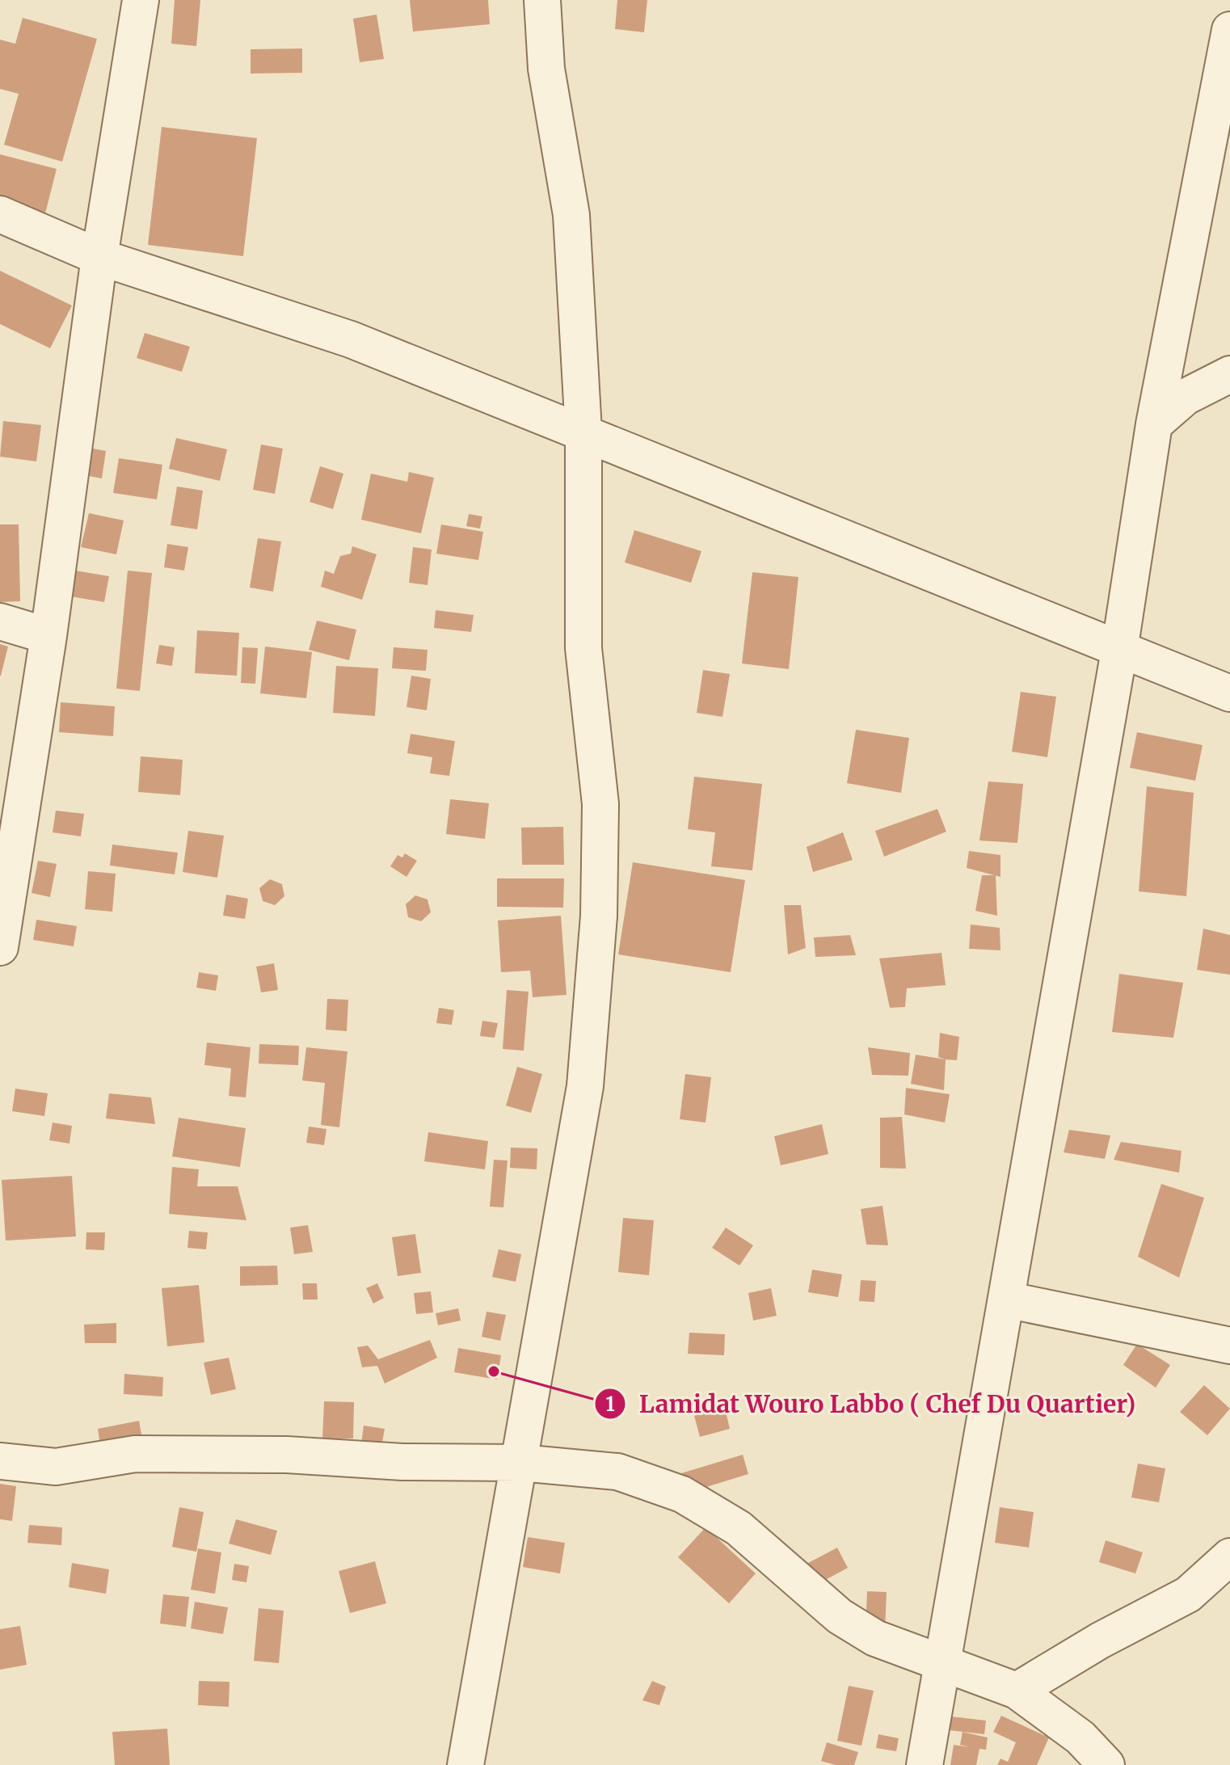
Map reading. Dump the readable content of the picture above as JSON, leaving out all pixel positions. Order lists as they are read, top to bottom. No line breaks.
{"places":["Lamidat Wouro Labbo ( Chef Du Quartier)"]}
